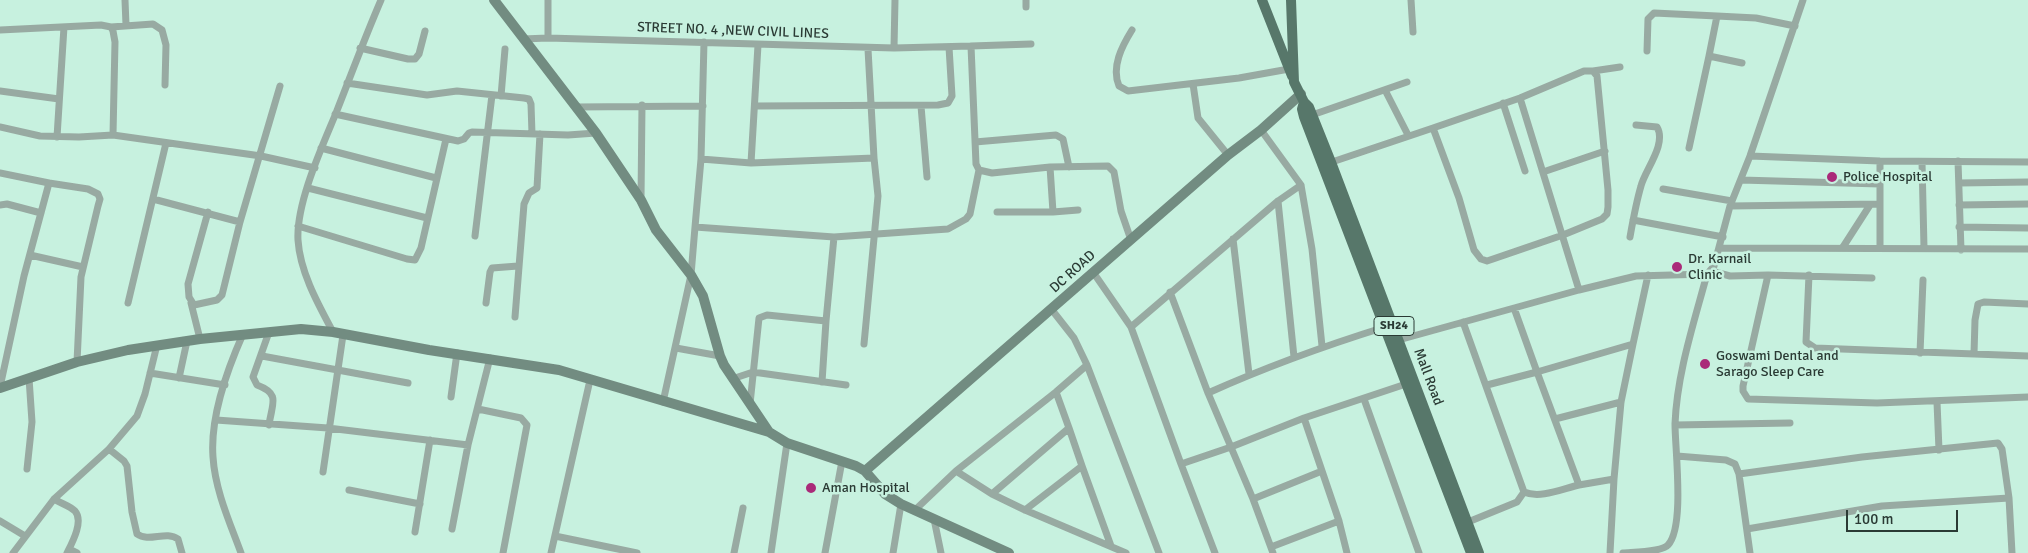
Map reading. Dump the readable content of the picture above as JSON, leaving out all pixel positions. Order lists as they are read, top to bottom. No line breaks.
{"streets":{"main road":["SH24","Mall Road"],"street":["STREET NO. 4 ,NEW CIVIL LINES","DC ROAD"]},"crossings":[["DC ROAD","Mall Road"]],"places":["Police Hospital","Dr. Karnail Clinic","Goswami Dental and Sarago Sleep Care","Aman Hospital"],"scale_bar":"100 m"}
